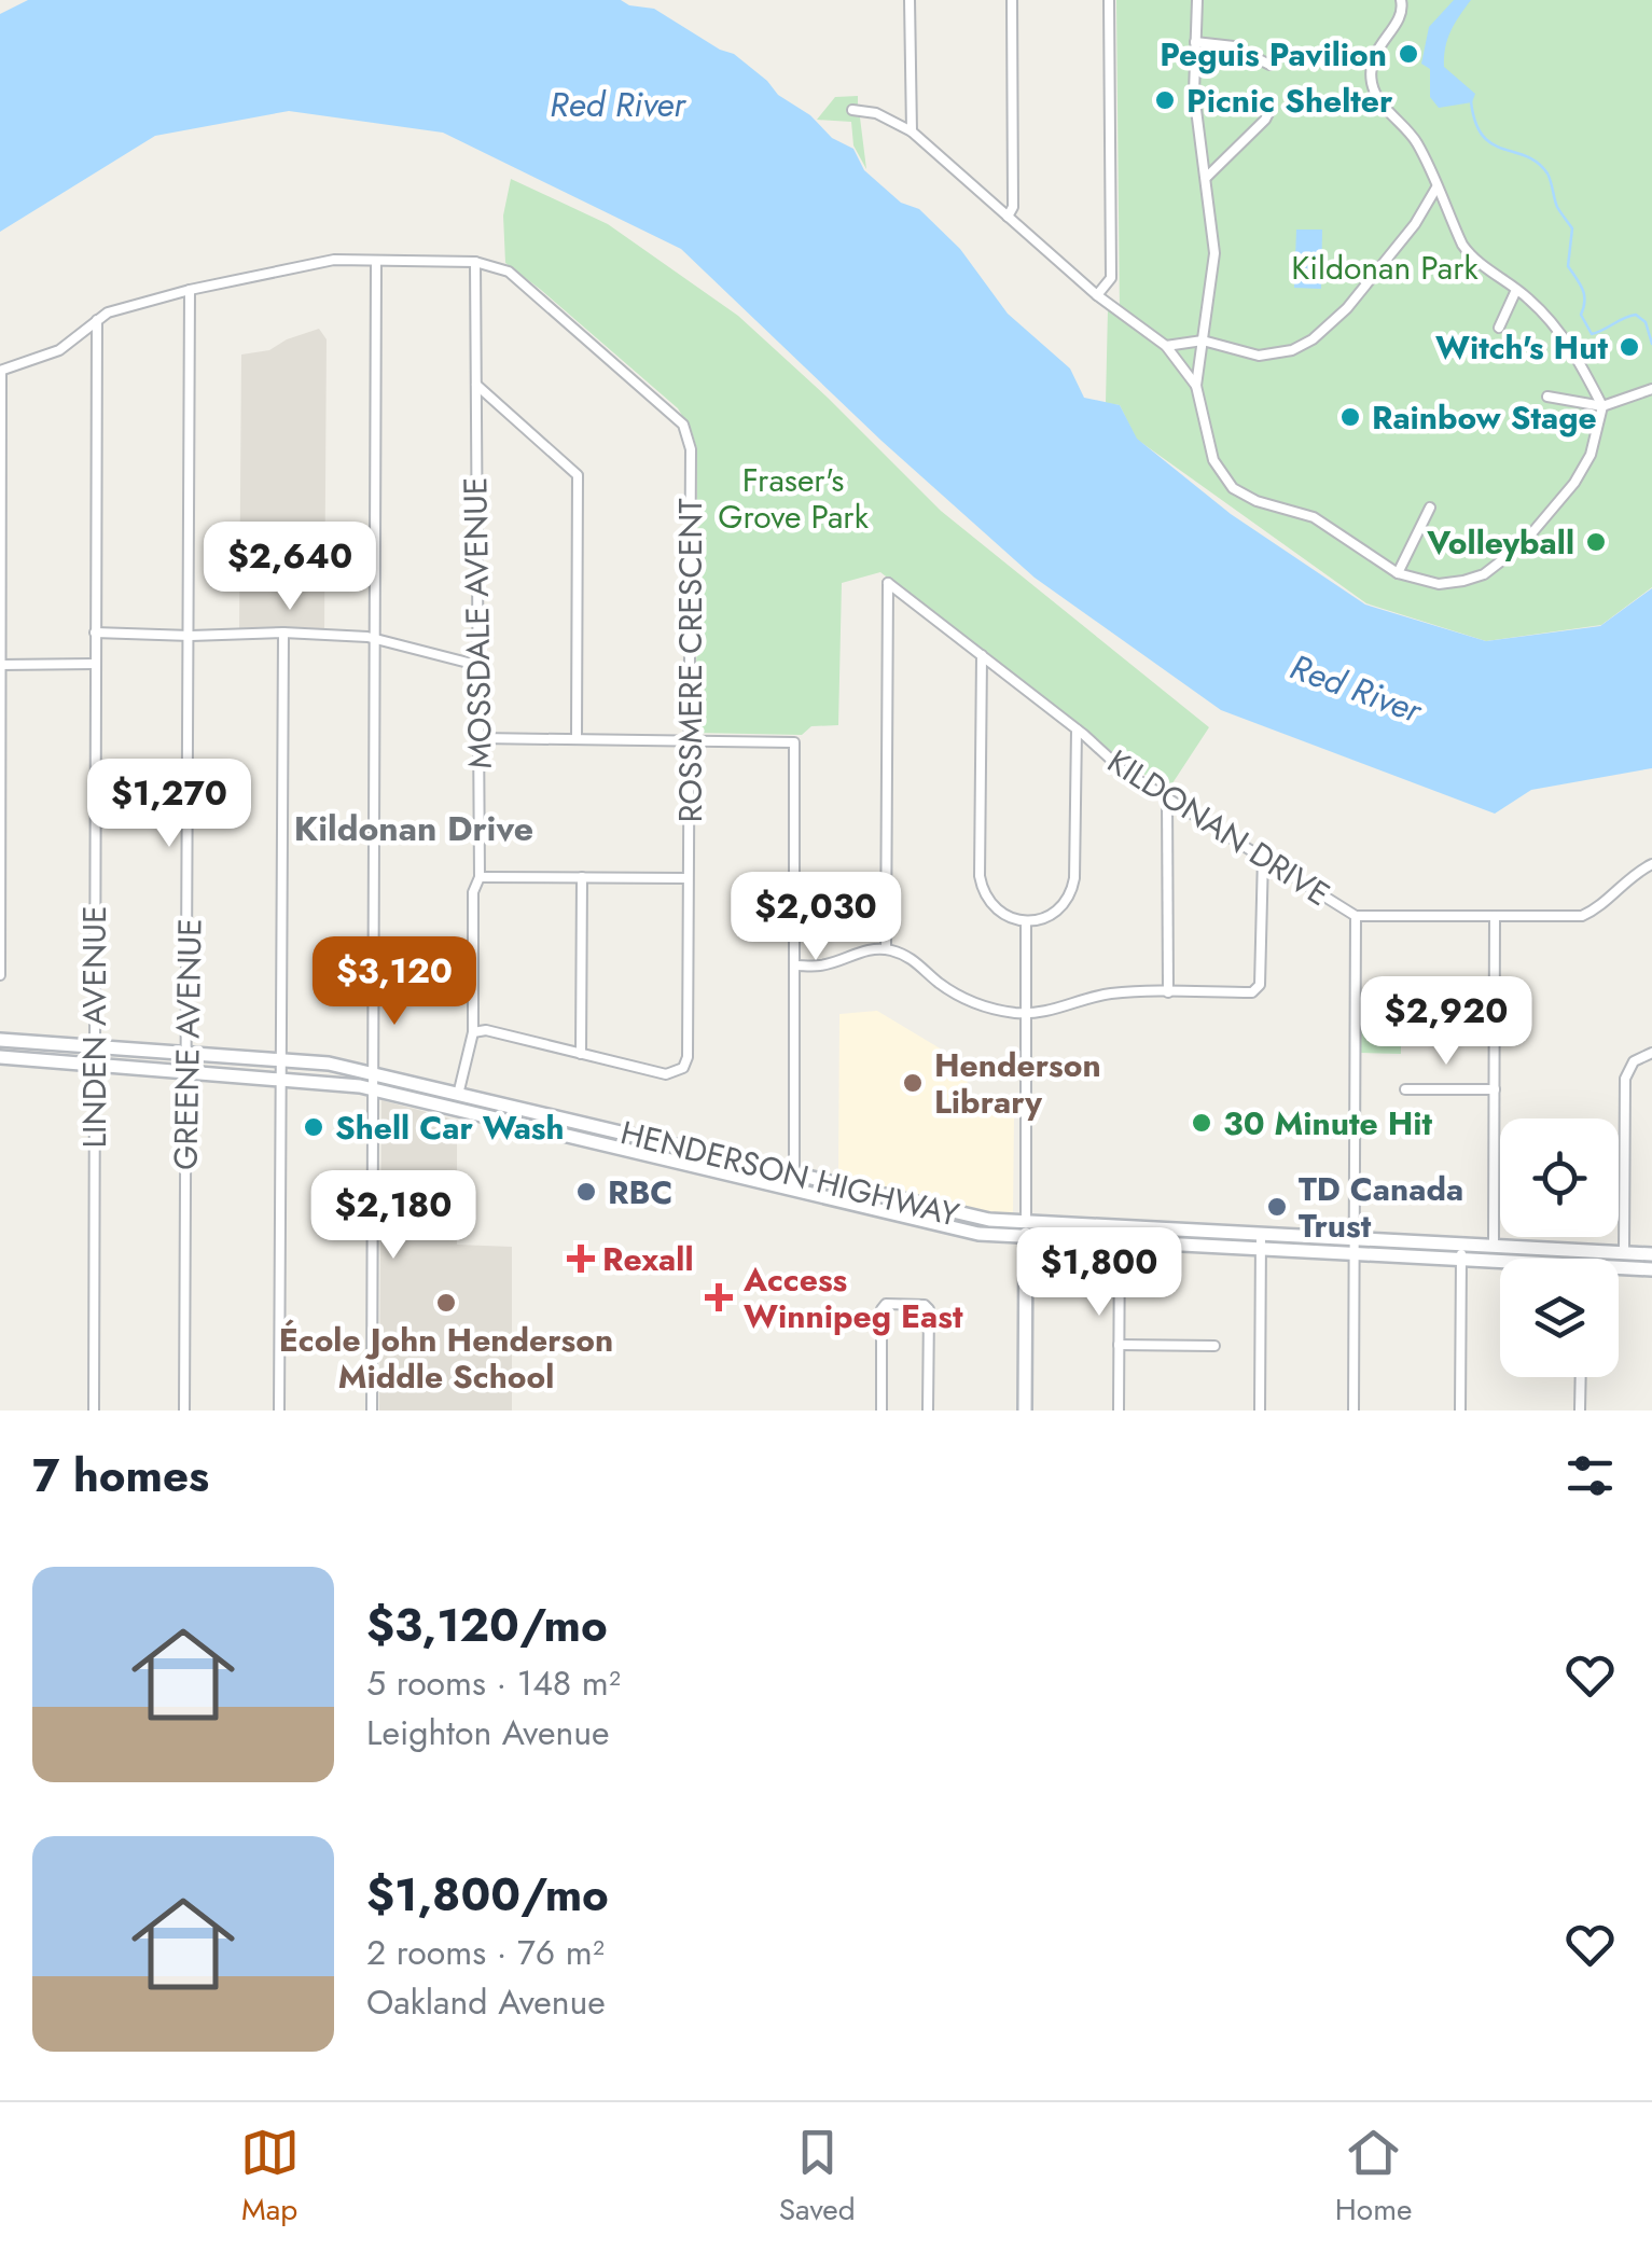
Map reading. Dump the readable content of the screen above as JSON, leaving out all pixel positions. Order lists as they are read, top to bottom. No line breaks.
{"streets":{"main road":["HENDERSON HIGHWAY"],"street":["MOSSDALE AVENUE","ROSSMERE CRESCENT","KILDONAN DRIVE","LINDEN AVENUE","GREENE AVENUE"]},"crossings":[["MOSSDALE AVENUE","ROSSMERE CRESCENT"],["MOSSDALE AVENUE","HENDERSON HIGHWAY"],["LINDEN AVENUE","HENDERSON HIGHWAY"],["GREENE AVENUE","HENDERSON HIGHWAY"]],"districts":["Kildonan Drive"],"water":["Red River"],"parks":["Kildonan Park","Fraser's Grove Park"],"places":{"other":["Peguis Pavilion","Picnic Shelter","Witch's Hut","Rainbow Stage","Volleyball","Henderson Library","30 Minute Hit","Shell Car Wash","RBC","TD Canada Trust","École John Henderson Middle School"],"health":["Rexall","Access Winnipeg East"]},"page":{"price":["$2,640","$1,270","$2,030","$3,120","$2,920","$2,180","$1,800"],"heading":"7 homes","list":[{"name":"$3,120/mo","note":"5 rooms · 148 m² · Leighton Avenue"},{"name":"$1,800/mo","note":"2 rooms · 76 m² · Oakland Avenue"}],"tabs":["Map","Saved","Home"]}}
